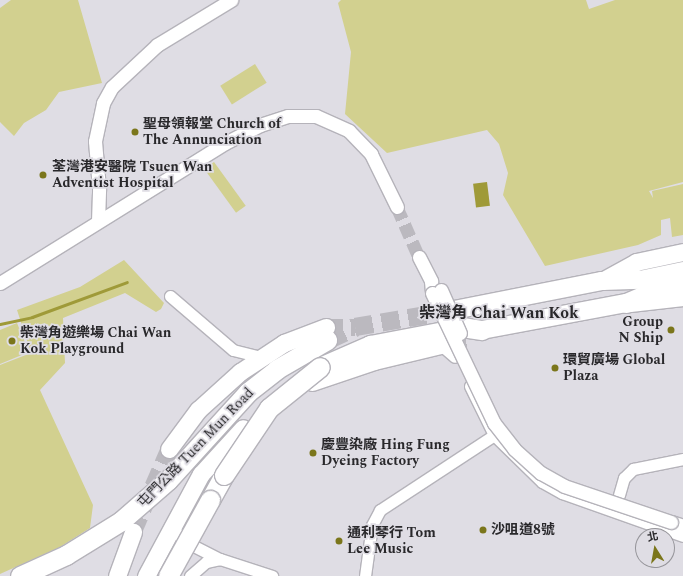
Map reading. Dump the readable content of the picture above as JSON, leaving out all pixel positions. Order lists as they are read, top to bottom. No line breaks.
{"streets":{"highway":["屯門公路 Tuen Mun Road"]},"districts":["柴灣角 Chai Wan Kok"],"places":["聖母領報堂 Church of The Annunciation","荃灣港安醫院 Tsuen Wan Adventist Hospital","Group N Ship","柴灣角遊樂場 Chai Wan Kok Playground","環貿廣場 Global Plaza","慶豐染廠 Hing Fung Dyeing Factory","沙咀道8號","通利琴行 Tom Lee Music"],"north":"top"}
